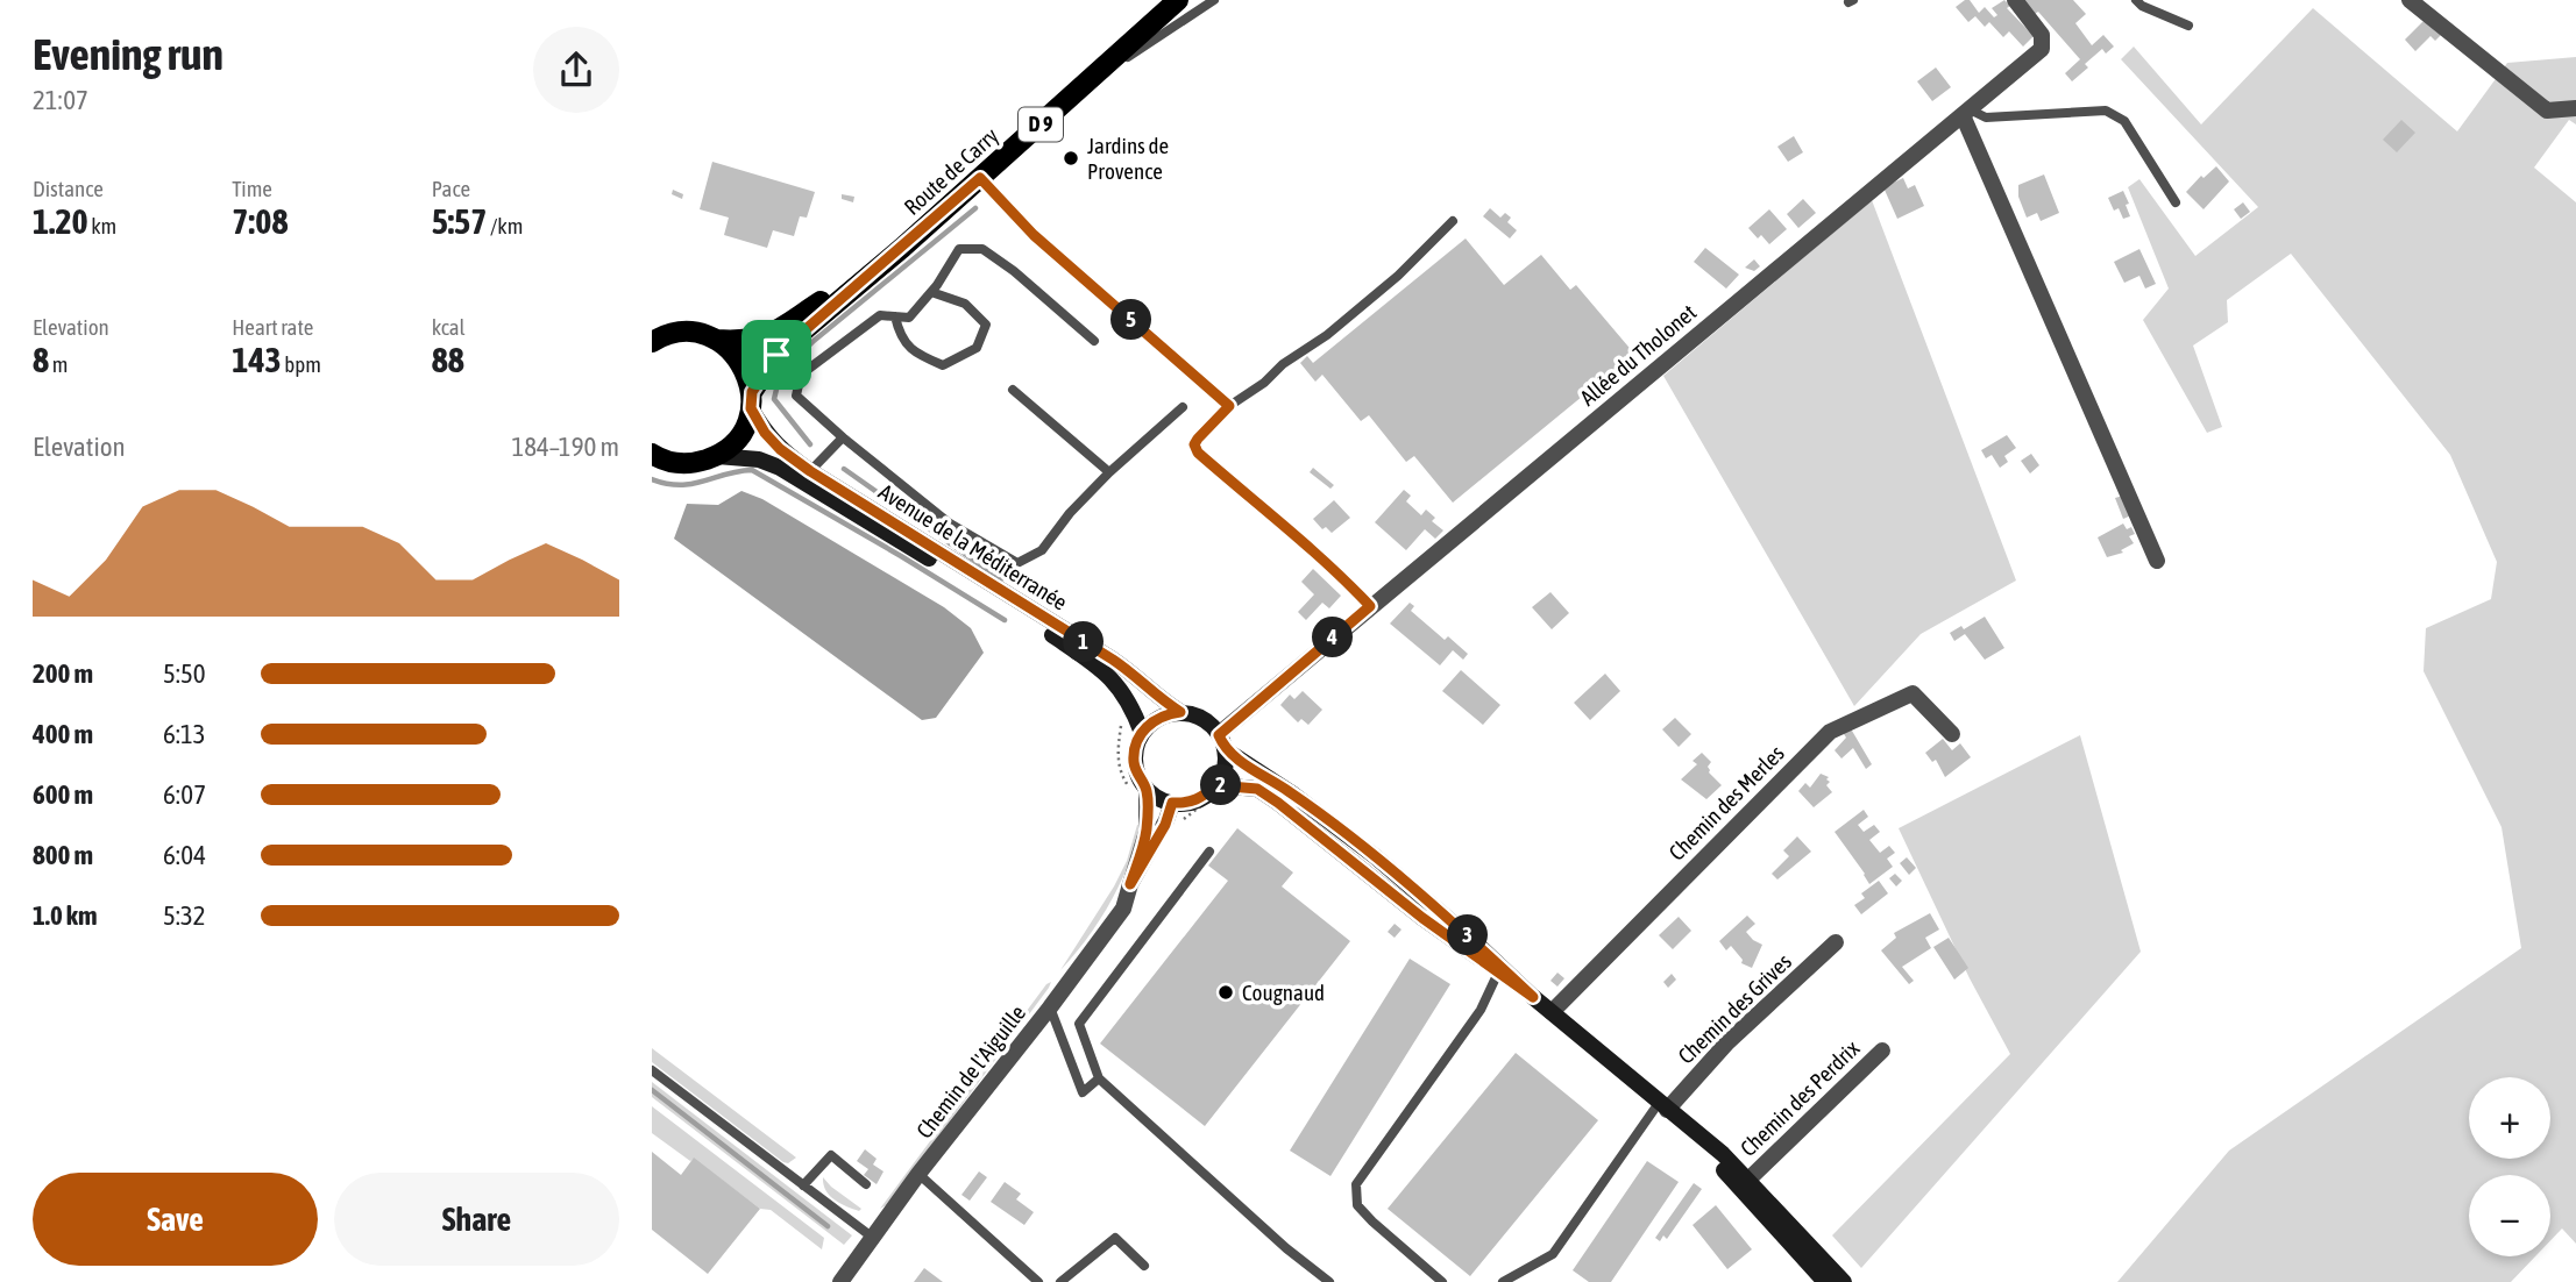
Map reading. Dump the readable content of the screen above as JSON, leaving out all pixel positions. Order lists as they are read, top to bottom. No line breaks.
{"streets":{"main road":["D 9","Route de Carry","Avenue de la Méditerranée"],"street":["Allée du Tholonet","Chemin des Merles","Chemin des Grives","Chemin de l'Aiguille","Chemin des Perdrix"]},"crossings":[["Route de Carry","Avenue de la Méditerranée"],["Allée du Tholonet","Avenue de la Méditerranée"],["Allée du Tholonet","Chemin de l'Aiguille"],["Avenue de la Méditerranée","Chemin de l'Aiguille"]],"places":["Jardins de Provence","Cougnaud"],"page":{"heading":["Evening run","21:07"],"stats":[["Distance","1.20 km"],["Time","7:08"],["Pace","5:57 /km"],["Elevation","8 m"],["Heart rate","143 bpm"],["kcal","88"]],"pins":["5","4","1","2","3"],"chart":["Elevation","184–190 m"],"list":[{"name":"200 m","note":"5:50"},{"name":"400 m","note":"6:13"},{"name":"600 m","note":"6:07"},{"name":"800 m","note":"6:04"},{"name":"1.0 km","note":"5:32"}],"map_buttons":["+","−"],"buttons":["Save","Share"]}}
